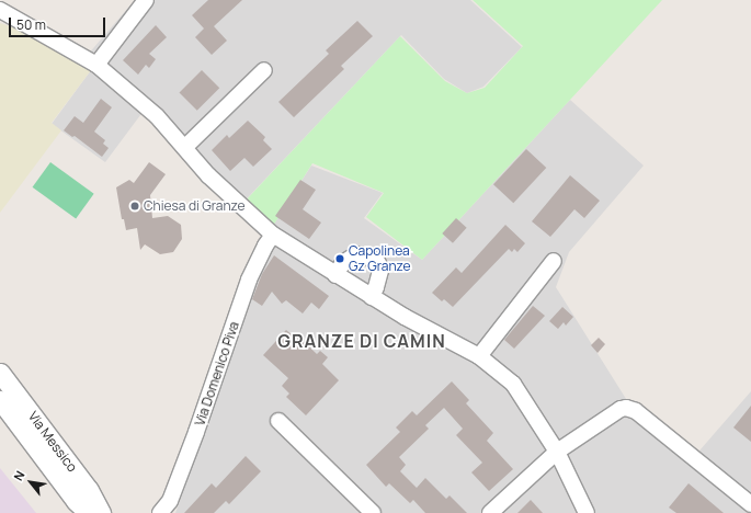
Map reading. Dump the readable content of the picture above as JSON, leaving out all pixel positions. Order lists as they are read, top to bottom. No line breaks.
{"streets":{"street":["Via Domenico Piva","Via Messico"]},"districts":["GRANZE DI CAMIN"],"places":["Chiesa di Granze","Capolinea Gz Granze"],"scale_bar":"50 m","north":"top left"}
